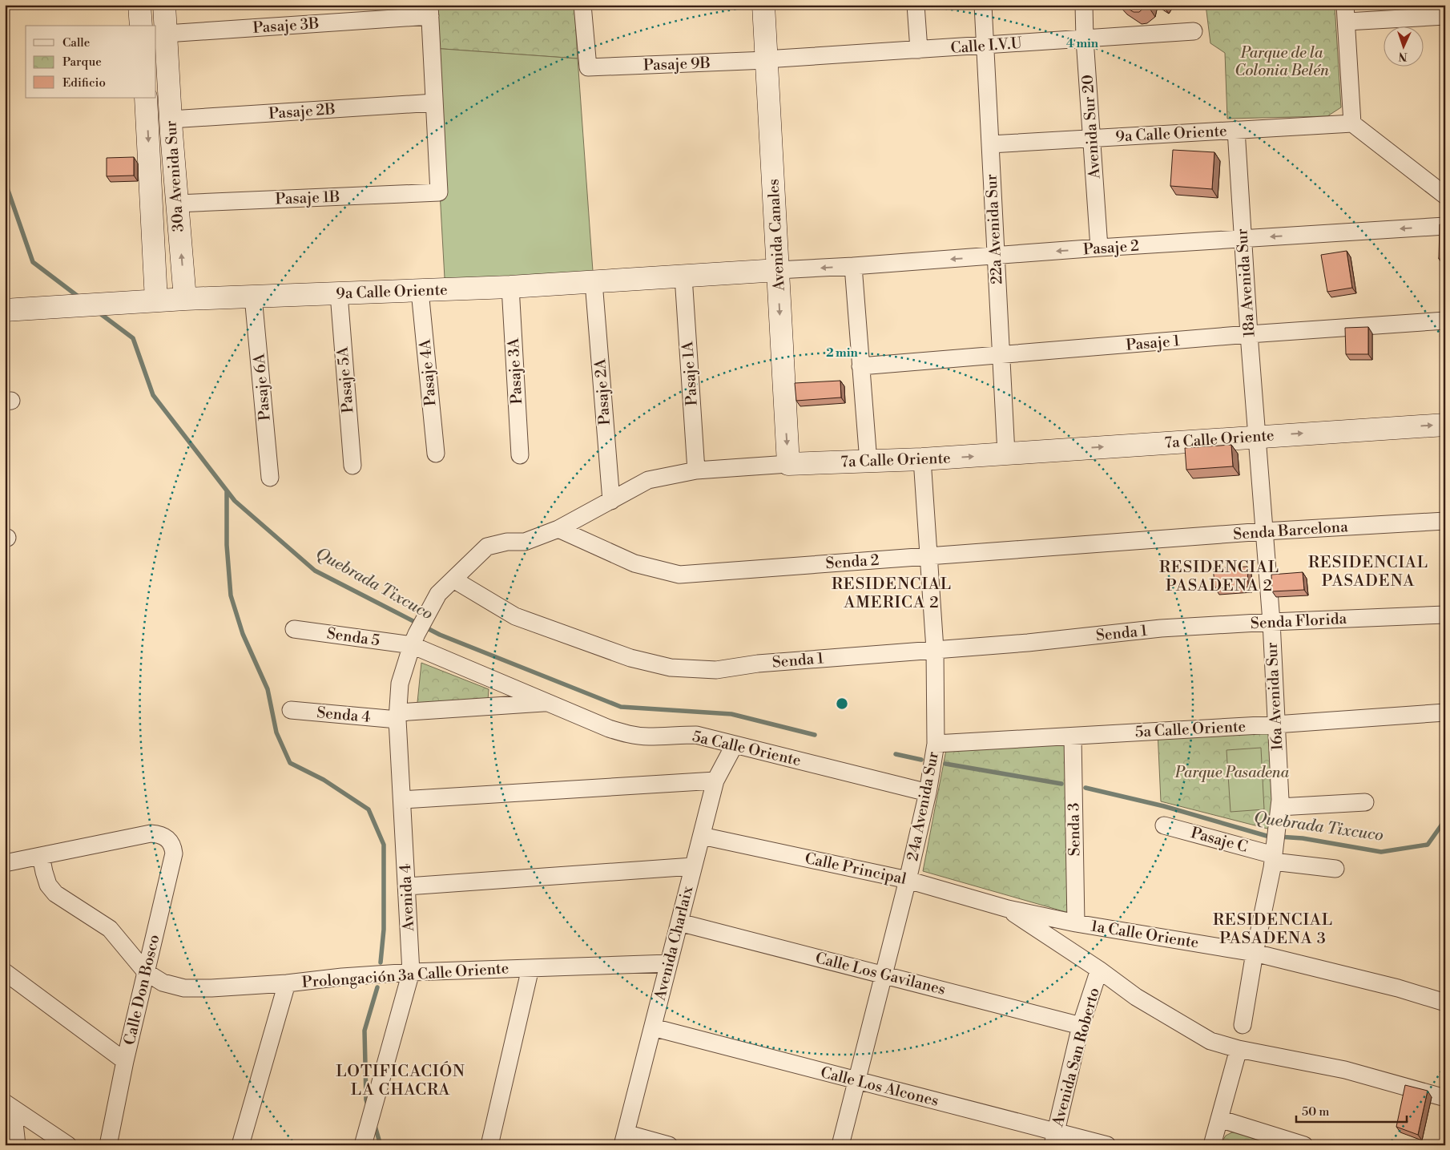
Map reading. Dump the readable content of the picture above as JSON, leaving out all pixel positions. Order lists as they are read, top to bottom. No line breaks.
{"streets":{"street":["Pasaje 3B","Calle I.V.U","Pasaje 9B","Pasaje 2B","Avenida Sur 20","9a Calle Oriente","30a Avenida Sur","Pasaje 1B","22a Avenida Sur","Avenida Canales","Pasaje 2","18a Avenida Sur","Pasaje 1","Pasaje 3A","Pasaje 4A","Pasaje 1A","Pasaje 5A","Pasaje 6A","Pasaje 2A","7a Calle Oriente","Senda Barcelona","Senda 2","Senda Florida","Senda 1","Senda 5","16a Avenida Sur","Senda 4","5a Calle Oriente","24a Avenida Sur","Senda 3","Pasaje C","Calle Principal","Avenida 4","1a Calle Oriente","Avenida Charlaix","Calle Los Gavilanes","Prolongación 3a Calle Oriente","Calle Don Bosco","Avenida San Roberto","Calle Los Alcones"]},"crossings":[["Pasaje 3B","30a Avenida Sur"],["Calle I.V.U","Pasaje 9B"],["Calle I.V.U","Avenida Sur 20"],["Calle I.V.U","22a Avenida Sur"],["Calle I.V.U","Avenida Canales"],["Pasaje 9B","Avenida Canales"],["Pasaje 2B","30a Avenida Sur"],["Pasaje 2B","Pasaje 1B"],["Avenida Sur 20","9a Calle Oriente"],["Avenida Sur 20","Pasaje 2"],["9a Calle Oriente","30a Avenida Sur"],["9a Calle Oriente","22a Avenida Sur"],["9a Calle Oriente","Avenida Canales"],["9a Calle Oriente","Pasaje 2"],["9a Calle Oriente","18a Avenida Sur"],["9a Calle Oriente","Pasaje 3A"],["9a Calle Oriente","Pasaje 4A"],["9a Calle Oriente","Pasaje 1A"],["9a Calle Oriente","Pasaje 5A"],["9a Calle Oriente","Pasaje 6A"],["9a Calle Oriente","Pasaje 2A"],["30a Avenida Sur","Pasaje 1B"],["22a Avenida Sur","Pasaje 2"],["22a Avenida Sur","Pasaje 1"],["22a Avenida Sur","7a Calle Oriente"],["Avenida Canales","Pasaje 2"],["Avenida Canales","7a Calle Oriente"],["Pasaje 2","18a Avenida Sur"],["18a Avenida Sur","Pasaje 1"],["18a Avenida Sur","7a Calle Oriente"],["18a Avenida Sur","16a Avenida Sur"],["Pasaje 1A","7a Calle Oriente"],["Pasaje 2A","7a Calle Oriente"],["7a Calle Oriente","Senda 2"],["7a Calle Oriente","Senda 1"],["7a Calle Oriente","Senda 5"],["7a Calle Oriente","16a Avenida Sur"],["7a Calle Oriente","5a Calle Oriente"],["7a Calle Oriente","24a Avenida Sur"],["7a Calle Oriente","Avenida 4"],["Senda Barcelona","Senda 2"],["Senda Barcelona","16a Avenida Sur"],["Senda 2","24a Avenida Sur"],["Senda Florida","Senda 1"],["Senda Florida","16a Avenida Sur"],["Senda 1","24a Avenida Sur"],["Senda 5","5a Calle Oriente"],["Senda 5","Avenida 4"],["16a Avenida Sur","5a Calle Oriente"],["16a Avenida Sur","Pasaje C"],["16a Avenida Sur","1a Calle Oriente"],["Senda 4","5a Calle Oriente"],["Senda 4","Avenida 4"],["5a Calle Oriente","24a Avenida Sur"],["5a Calle Oriente","Senda 3"],["5a Calle Oriente","Avenida 4"],["5a Calle Oriente","Avenida Charlaix"],["24a Avenida Sur","Calle Principal"],["24a Avenida Sur","Calle Los Gavilanes"],["24a Avenida Sur","Calle Los Alcones"],["Senda 3","1a Calle Oriente"],["Calle Principal","1a Calle Oriente"],["Calle Principal","Avenida Charlaix"],["Avenida 4","Prolongación 3a Calle Oriente"],["Avenida Charlaix","Calle Los Gavilanes"],["Avenida Charlaix","Prolongación 3a Calle Oriente"],["Avenida Charlaix","Calle Los Alcones"],["Calle Los Gavilanes","Avenida San Roberto"],["Prolongación 3a Calle Oriente","Calle Don Bosco"],["Avenida San Roberto","Calle Los Alcones"]],"one_way":["Pasaje 2","7a Calle Oriente"],"districts":["RESIDENCIAL PASADENA","RESIDENCIAL PASADENA 2","RESIDENCIAL AMERICA 2","RESIDENCIAL PASADENA 3","LOTIFICACIÓN LA CHACRA"],"water":["Quebrada Tixcuco"],"parks":["Parque de la Colonia Belén","Parque Pasadena"],"legend":["Calle","Parque","Edificio"],"scale_bar":"50 m","north":"bottom","rings":["4 min","2 min"]}
